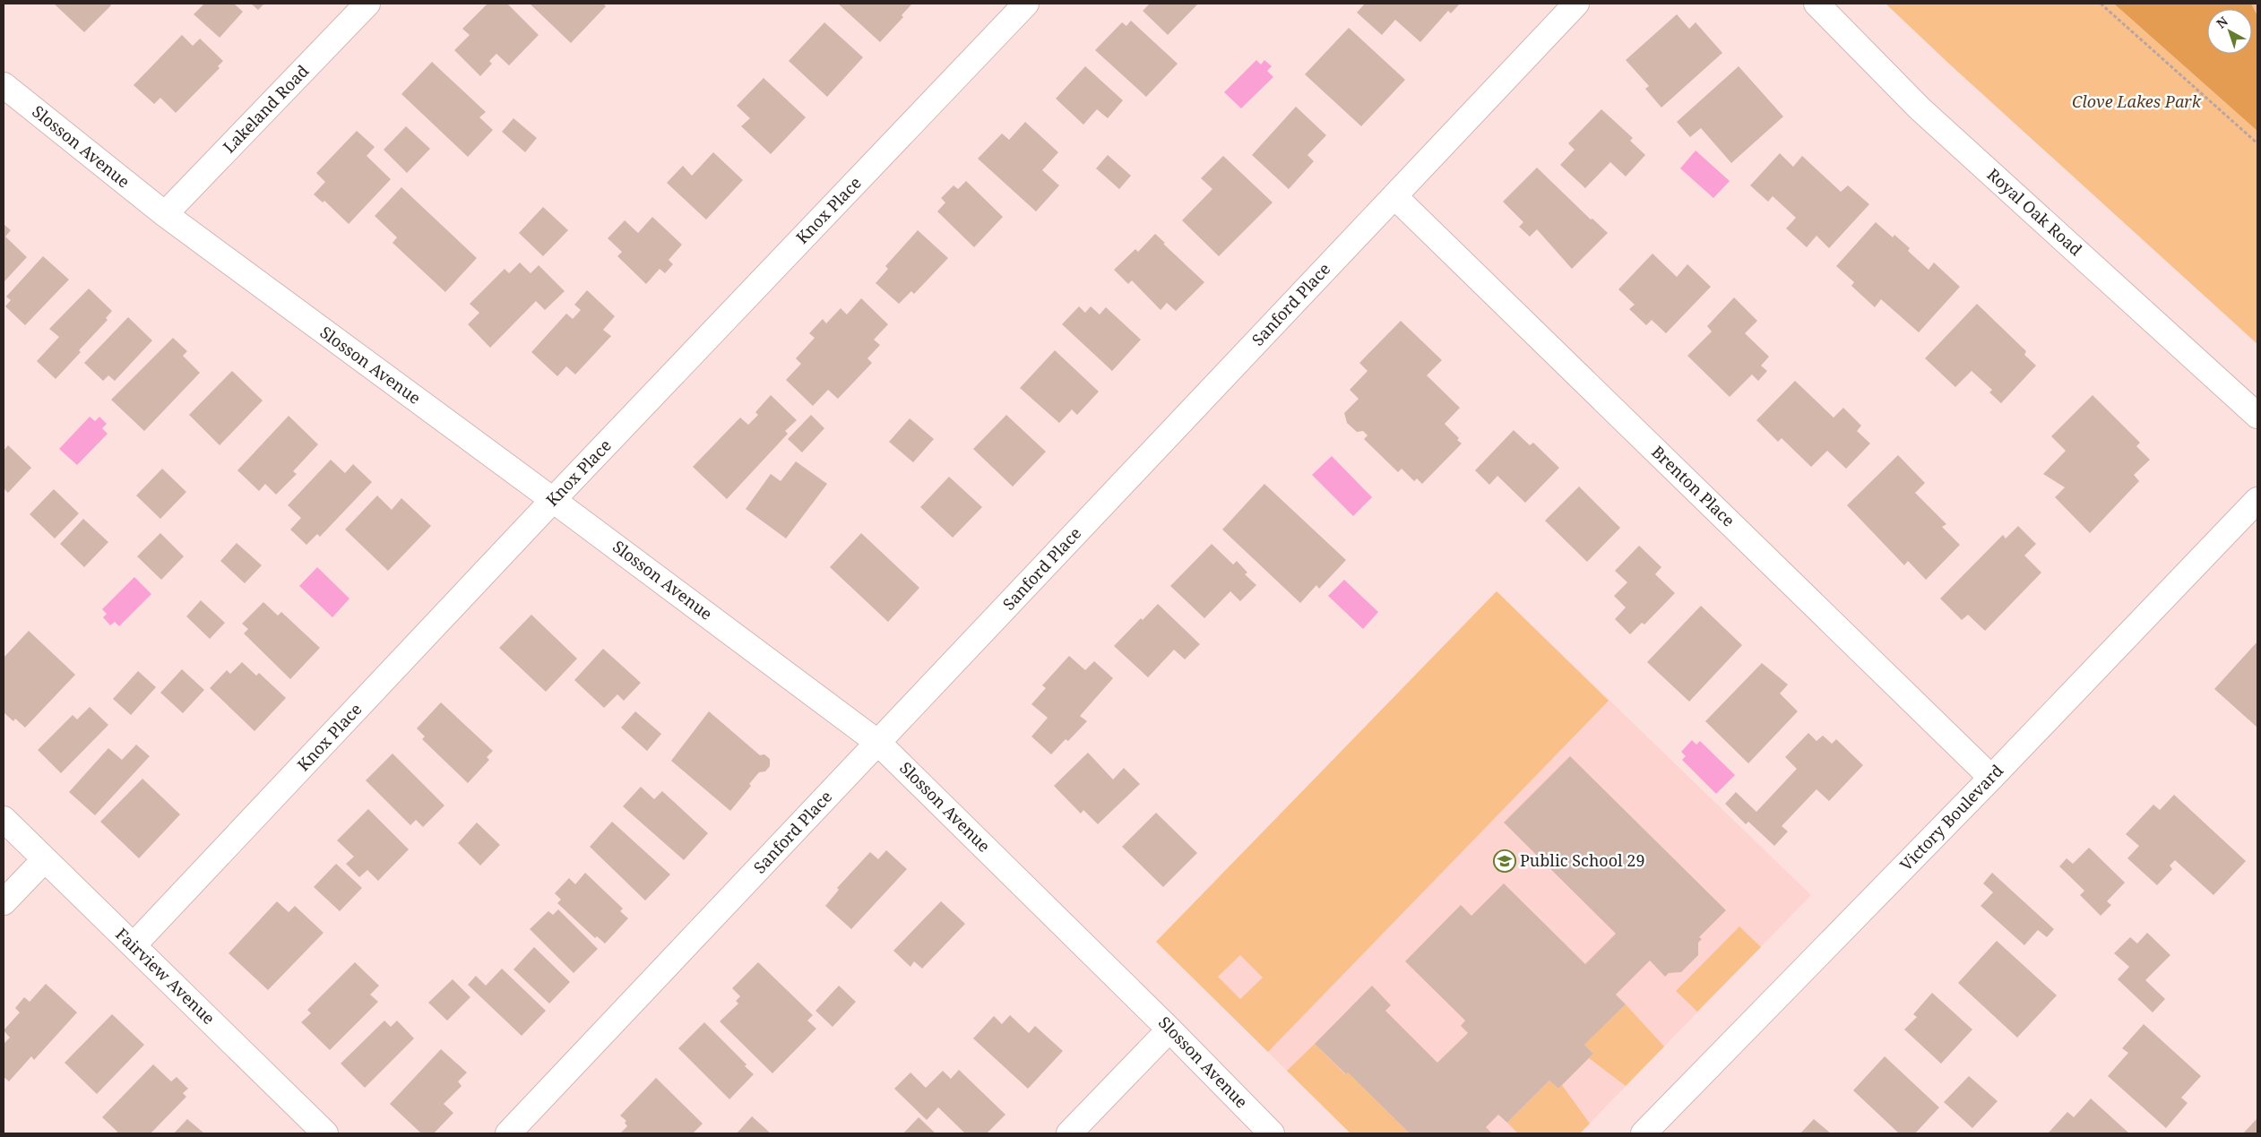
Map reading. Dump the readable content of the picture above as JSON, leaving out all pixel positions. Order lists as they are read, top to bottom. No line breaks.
{"streets":{"street":["Lakeland Road","Slosson Avenue","Knox Place","Royal Oak Road","Sanford Place","Brenton Place","Victory Boulevard","Fairview Avenue"]},"crossings":[["Lakeland Road","Slosson Avenue"],["Slosson Avenue","Knox Place"],["Slosson Avenue","Sanford Place"],["Knox Place","Fairview Avenue"],["Sanford Place","Brenton Place"],["Brenton Place","Victory Boulevard"]],"parks":["Clove Lakes Park"],"places":{"school or university":["Public School 29"]},"north":"top left"}
